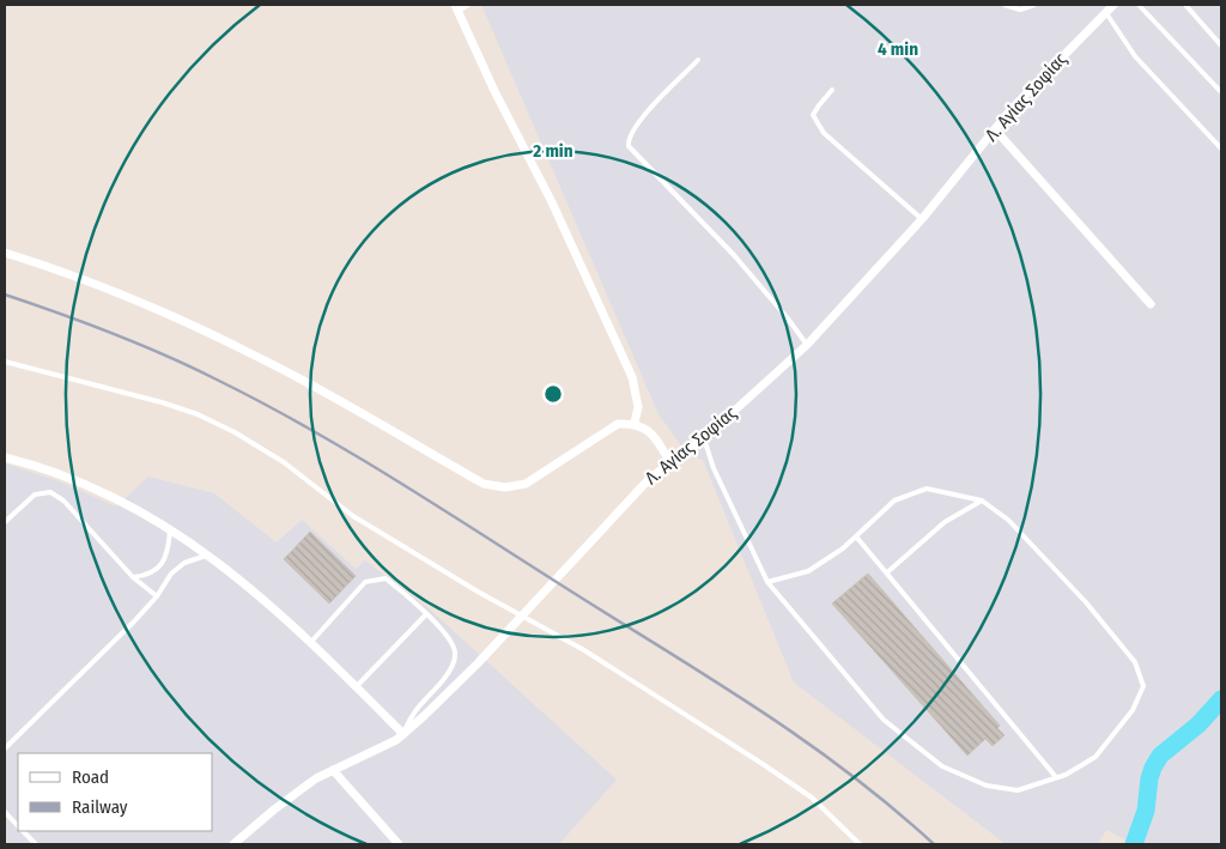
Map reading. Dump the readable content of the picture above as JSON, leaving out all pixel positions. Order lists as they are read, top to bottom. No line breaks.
{"streets":{"street":["Λ. Αγίας Σοφίας"]},"legend":["Road","Railway"],"rings":["4 min","2 min"]}
